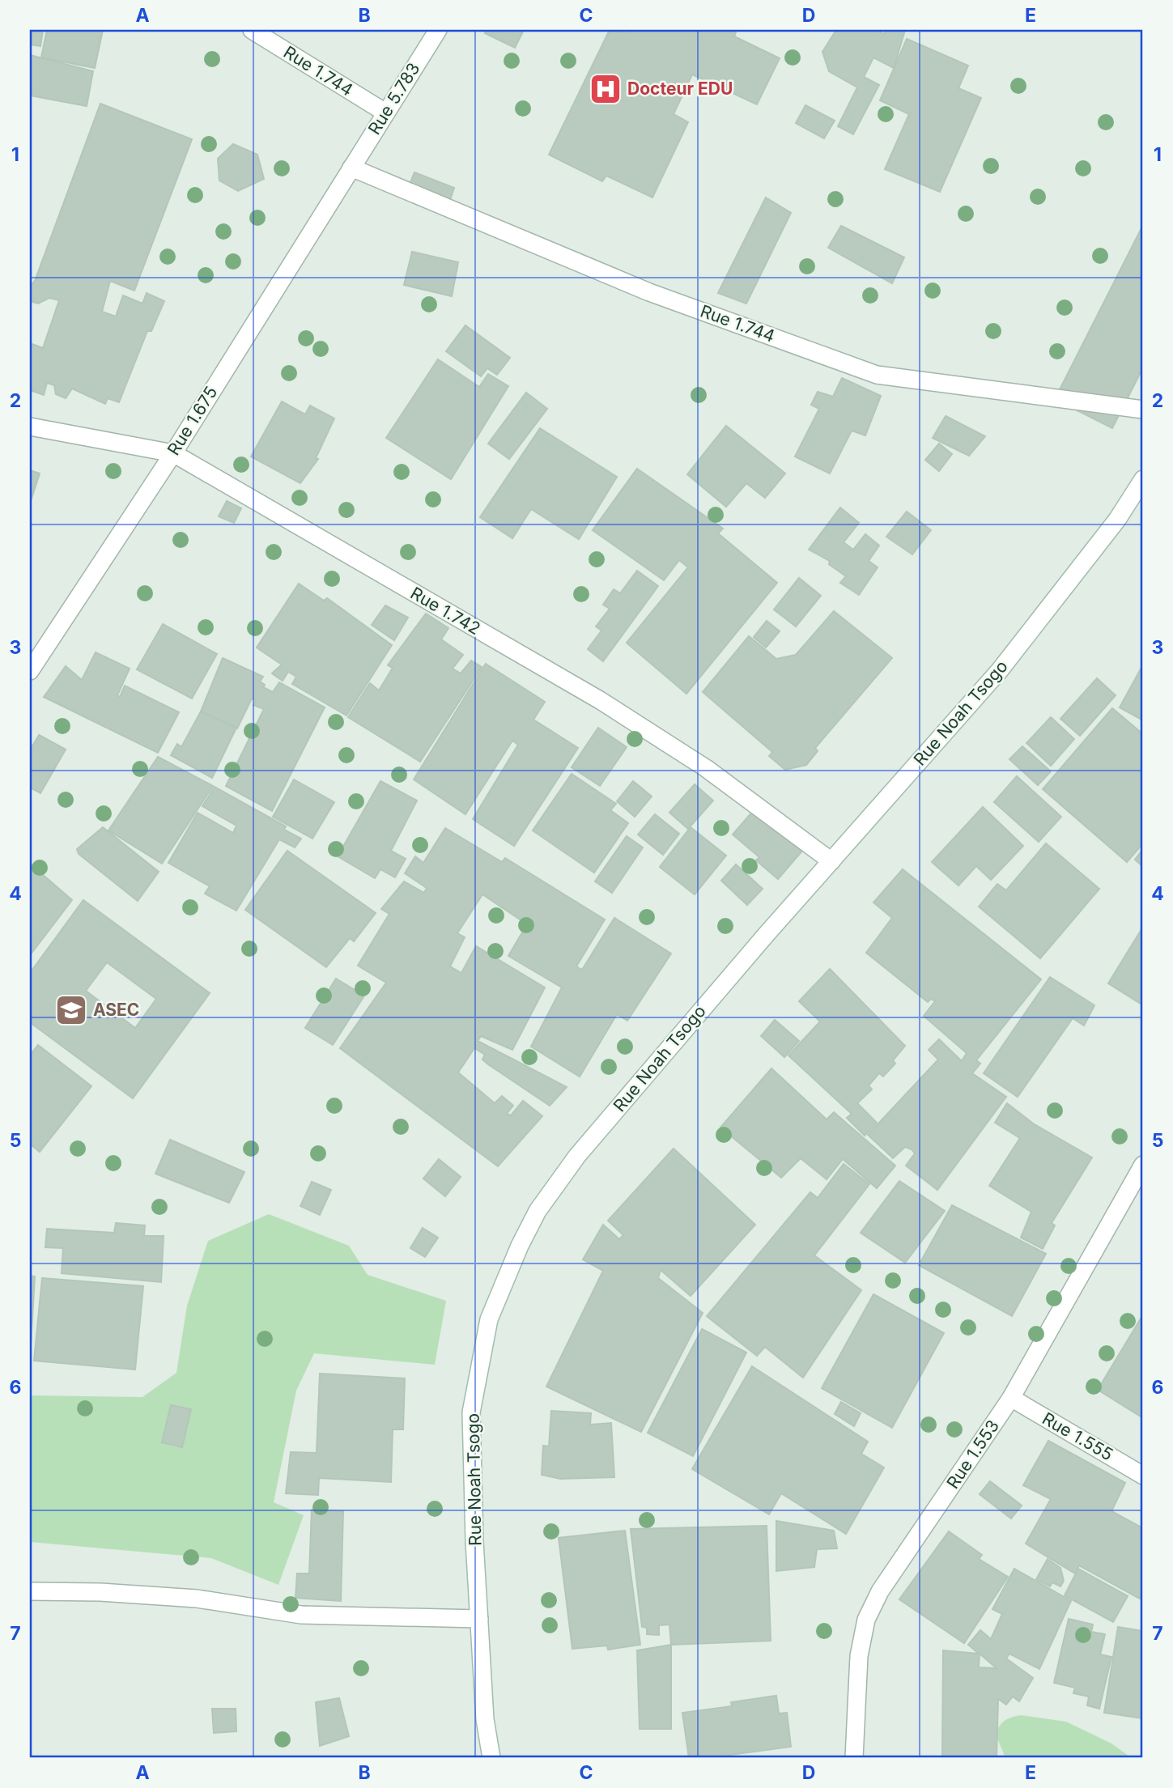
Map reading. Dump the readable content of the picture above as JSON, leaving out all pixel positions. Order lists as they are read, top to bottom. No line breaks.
{"streets":{"street":["Rue 1.744","Rue 5.783","Rue 1.675","Rue 1.742","Rue Noah Tsogo","Rue 1.555","Rue 1.553"]},"crossings":[["Rue 1.744","Rue 5.783"],["Rue 1.744","Rue 1.675"],["Rue 5.783","Rue 1.675"],["Rue 1.675","Rue 1.742"],["Rue 1.742","Rue Noah Tsogo"],["Rue 1.555","Rue 1.553"]],"places":{"hospital":["Docteur EDU"],"school or university":["ASEC"]},"grid":{"columns":["A","B","C","D","E"],"rows":["1","2","3","4","5","6","7"]}}
